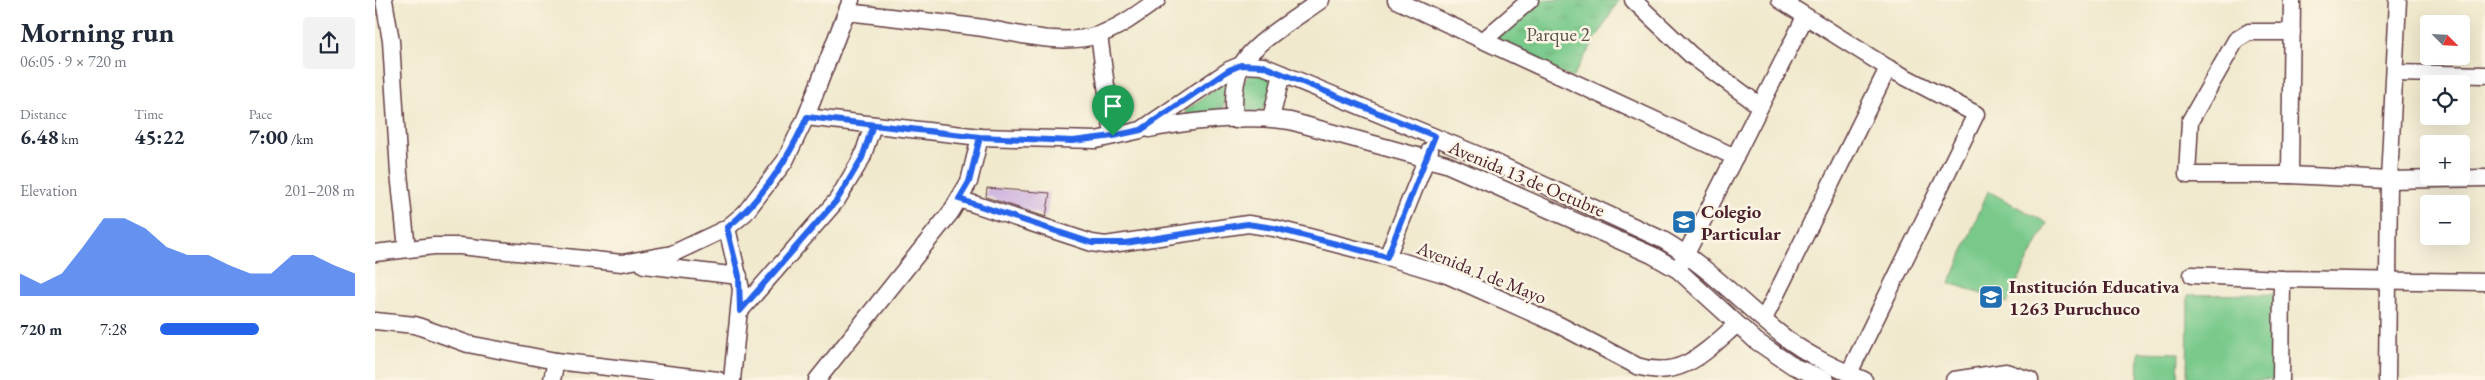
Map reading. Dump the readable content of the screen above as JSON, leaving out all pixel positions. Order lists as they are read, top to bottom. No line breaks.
{"streets":{"street":["Avenida 13 de Octubre","Avenida 1 de Mayo"]},"crossings":[["Avenida 13 de Octubre","Avenida 1 de Mayo"]],"parks":["Parque 2"],"places":{"school or university":["Colegio Particular","Institución Educativa 1263 Puruchuco"]},"north":"bottom right","page":{"heading":["Morning run","06:05 · 9 × 720 m"],"map_buttons":["+","−"],"stats":[["Distance","6.48 km"],["Time","45:22"],["Pace","7:00 /km"]],"chart":["Elevation","201–208 m"],"list":[{"name":"720 m","note":"7:28"}]}}
